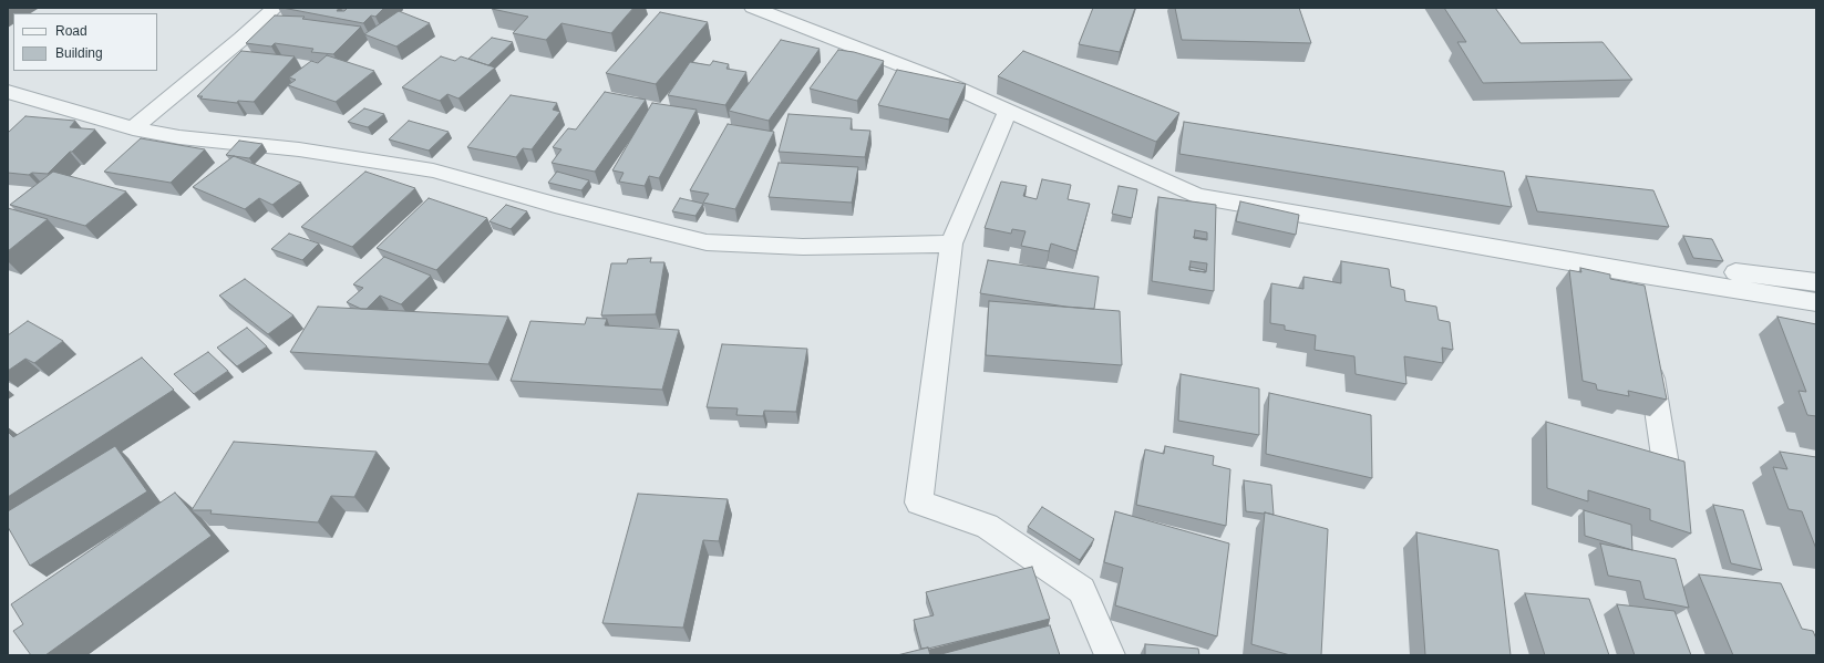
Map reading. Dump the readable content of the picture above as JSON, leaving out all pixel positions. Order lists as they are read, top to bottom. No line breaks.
{"legend":["Road","Building"]}
